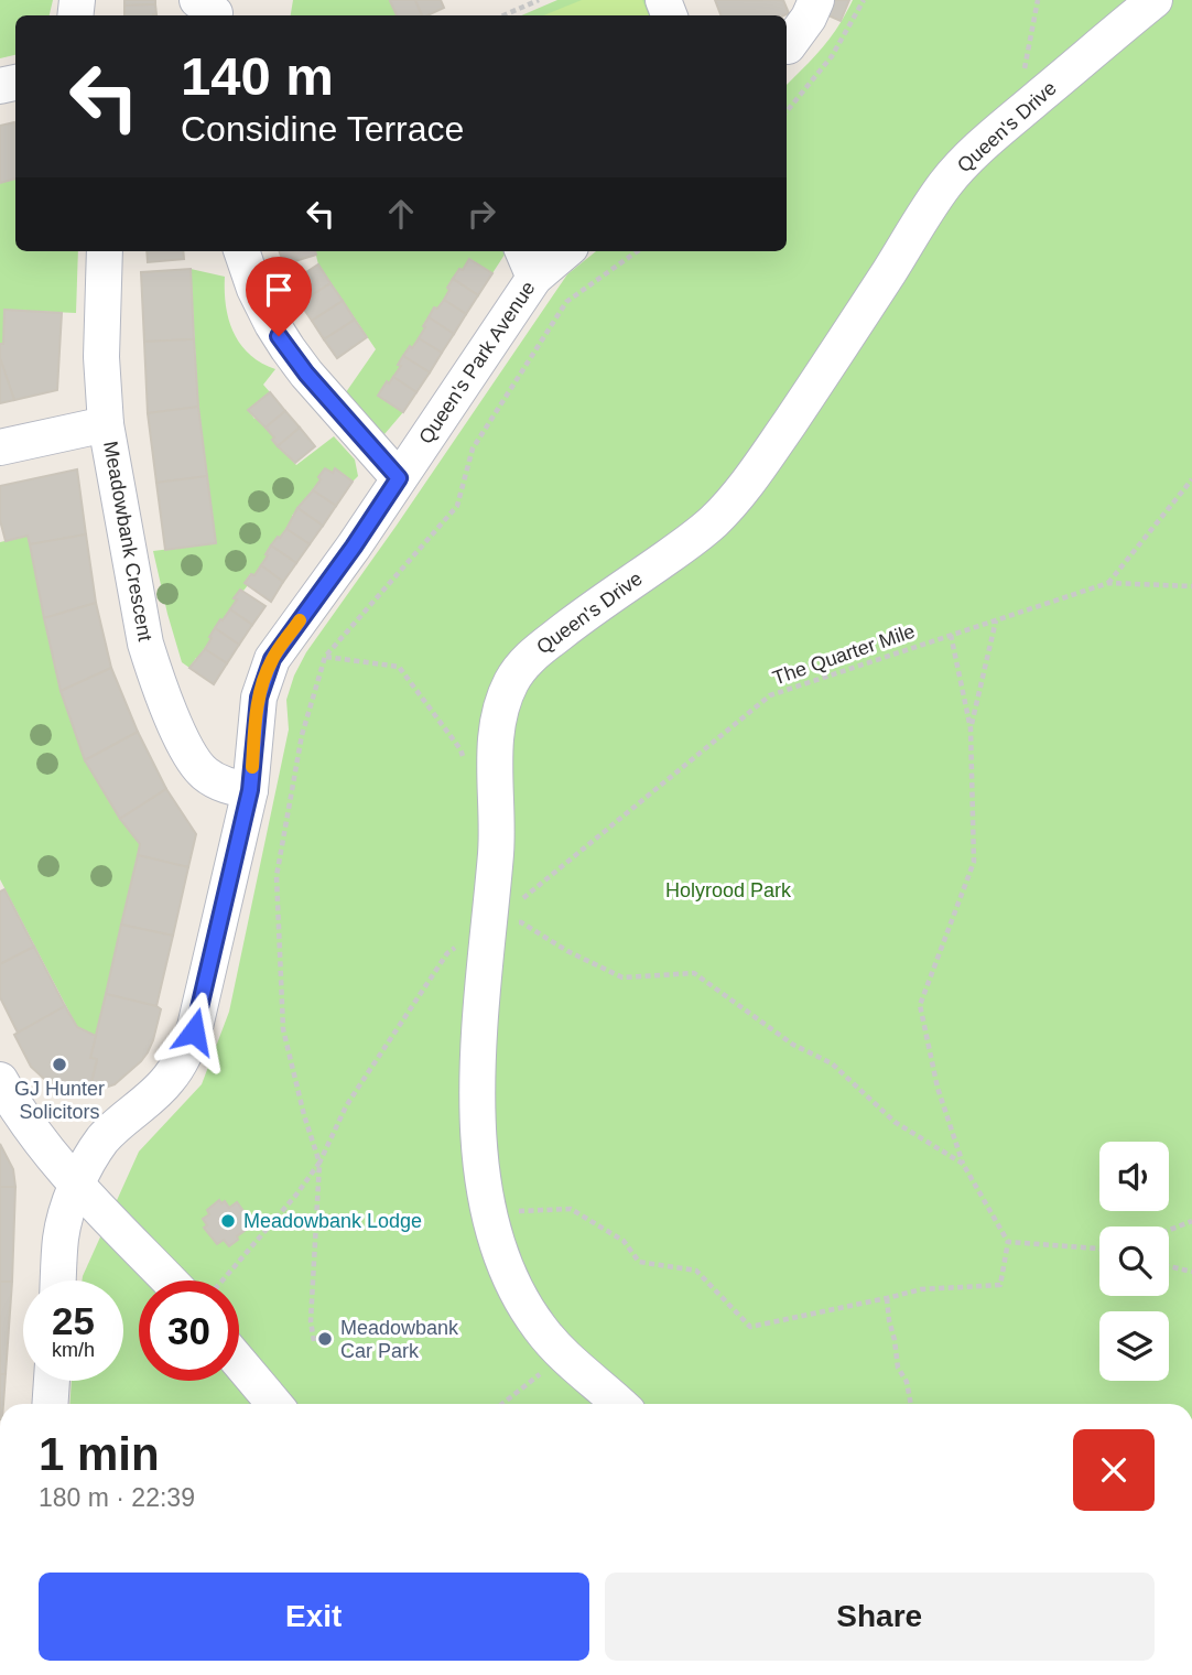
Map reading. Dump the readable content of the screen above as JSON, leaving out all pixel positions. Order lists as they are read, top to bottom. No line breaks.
{"streets":{"street":["Queen's Drive","Queen's Park Avenue","Meadowbank Crescent"],"path":["The Quarter Mile"]},"crossings":[["Queen's Drive","The Quarter Mile"],["Queen's Park Avenue","Meadowbank Crescent"]],"parks":["Holyrood Park"],"places":["GJ Hunter Solicitors","Meadowbank Lodge","Meadowbank Car Park"],"page":{"turn":["140 m","Considine Terrace"],"speed":"25 km/h","limit":"30","heading":["1 min","180 m · 22:39"],"buttons":["Exit","Share"]}}
